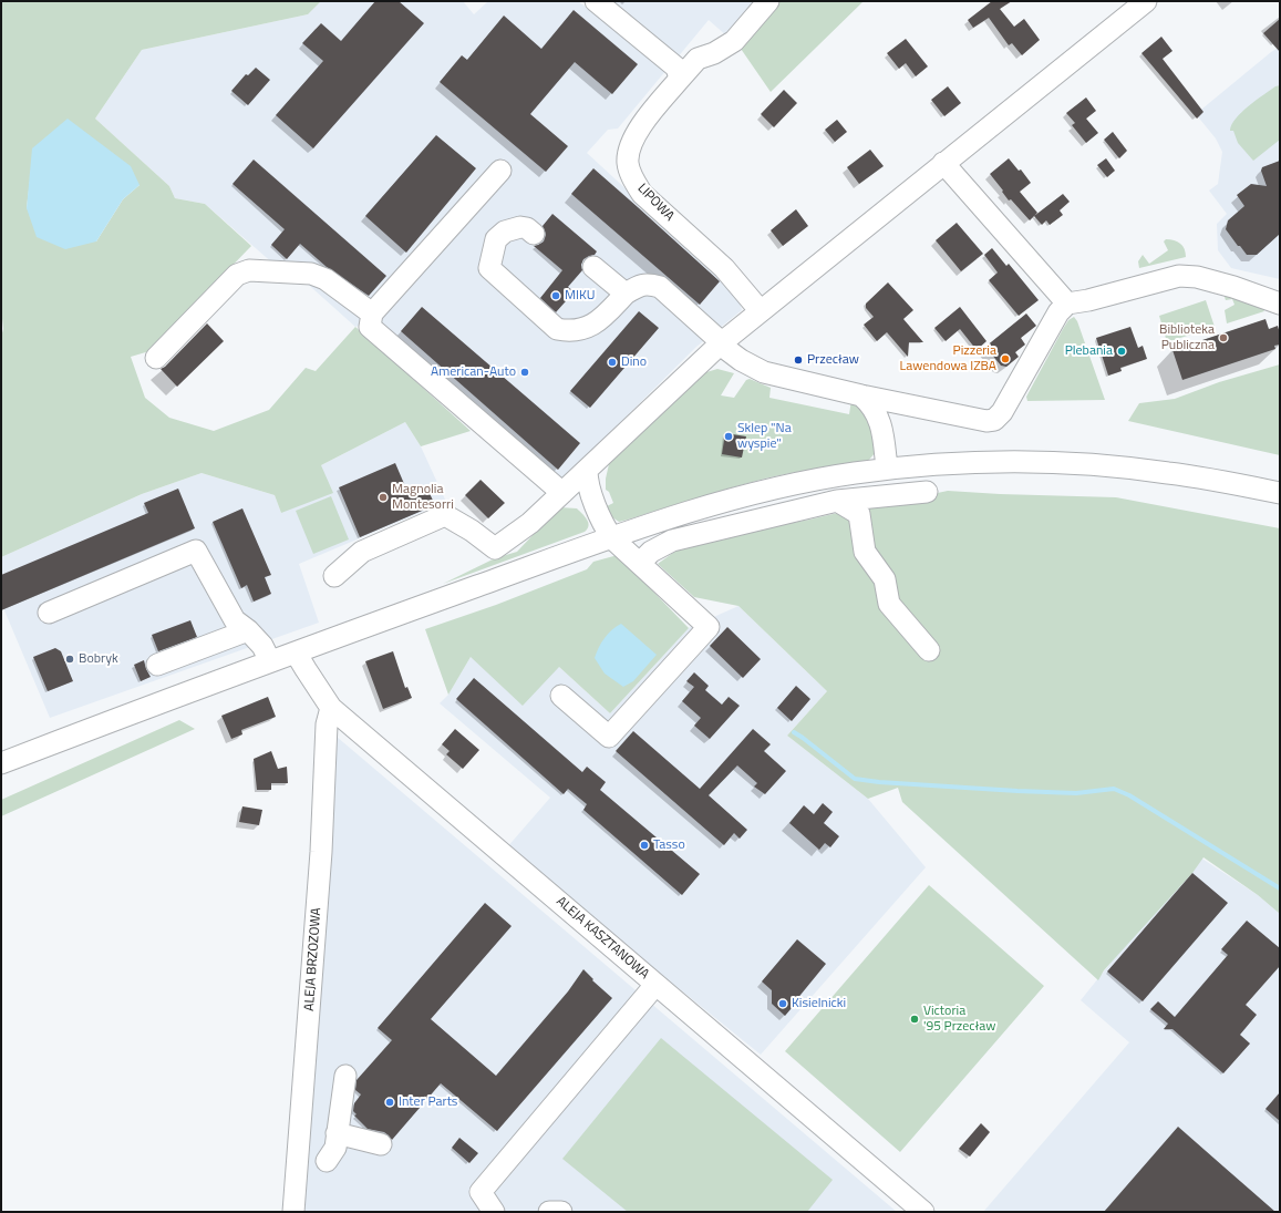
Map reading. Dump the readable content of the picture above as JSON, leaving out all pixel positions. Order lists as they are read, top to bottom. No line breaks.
{"streets":{"street":["LIPOWA","ALEJA KASZTANOWA","ALEJA BRZOZOWA"]},"crossings":[["ALEJA KASZTANOWA","ALEJA BRZOZOWA"]],"places":["MIKU","Biblioteka Publiczna","Plebania","Pizzeria Lawendowa IZBA","Przecław","Dino","American-Auto","Sklep \"Na wyspie\"","Magnolia Montesorri","Bobryk","Tasso","Kisielnicki","Victoria '95 Przecław","Inter Parts"]}
